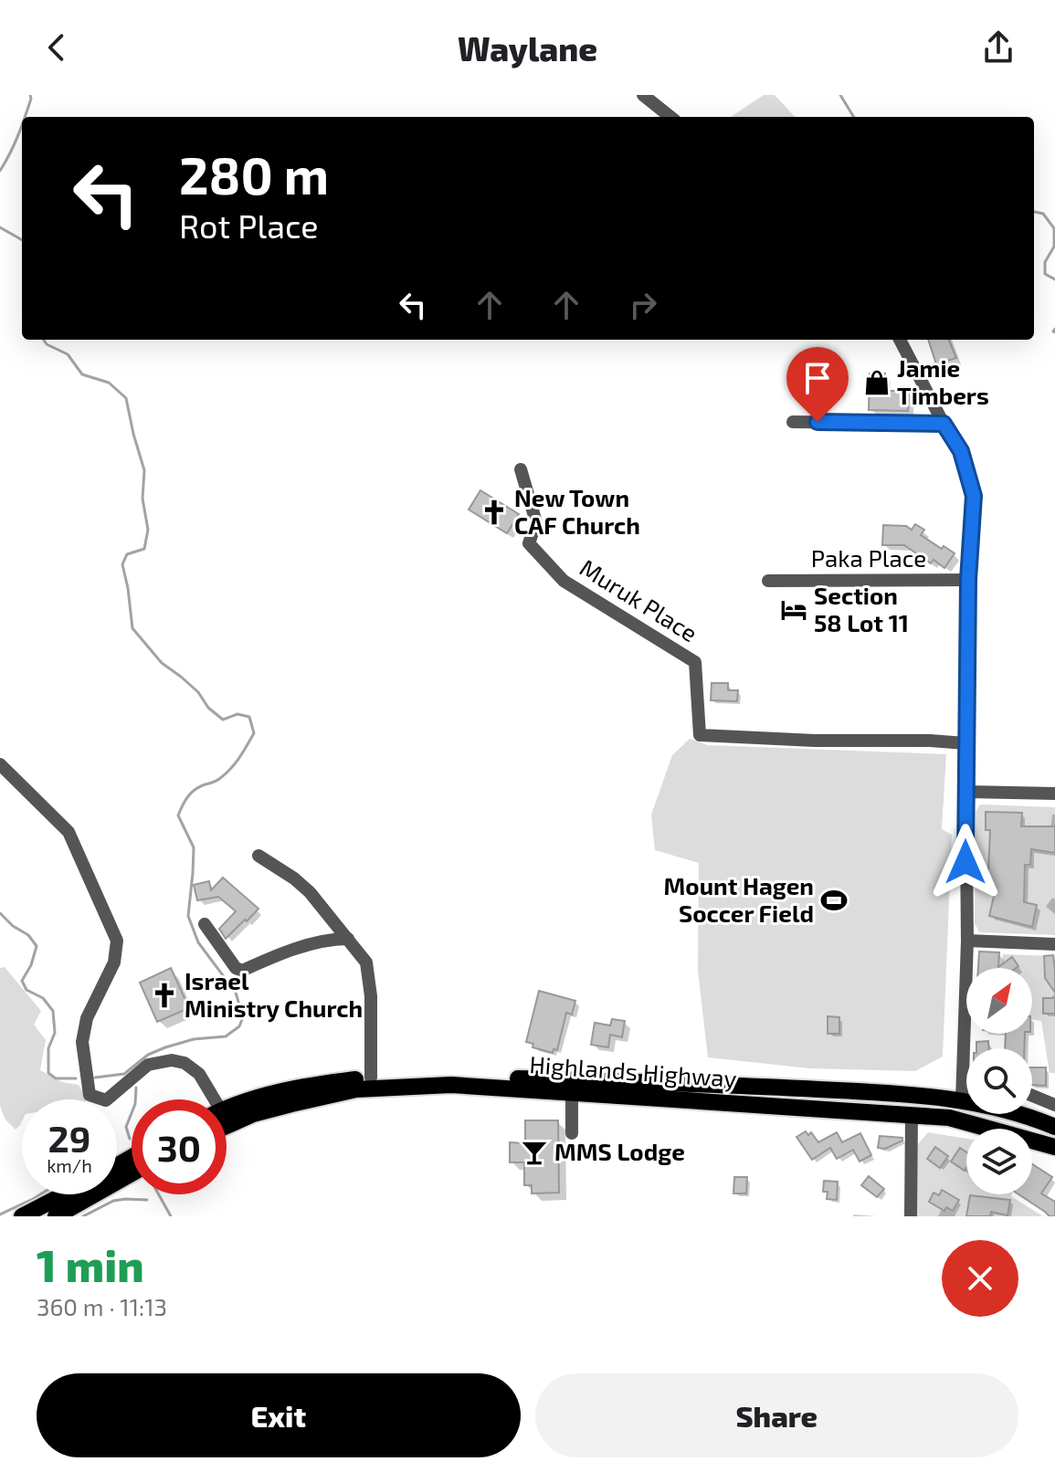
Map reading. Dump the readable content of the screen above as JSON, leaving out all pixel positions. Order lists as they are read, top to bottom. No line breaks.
{"streets":{"main road":["Highlands Highway"],"street":["Paka Place","Muruk Place"]},"places":{"shop":["Jamie Timbers"],"church":["New Town CAF Church","Israel Ministry Church"],"hotel":["Section 58 Lot 11"],"sports":["Mount Hagen Soccer Field"],"bar":["MMS Lodge"]},"north":"top right","page":{"header":"Waylane","turn":["280 m","Rot Place"],"speed":"29 km/h","limit":"30","heading":["1 min","360 m · 11:13"],"buttons":["Exit","Share"]}}
